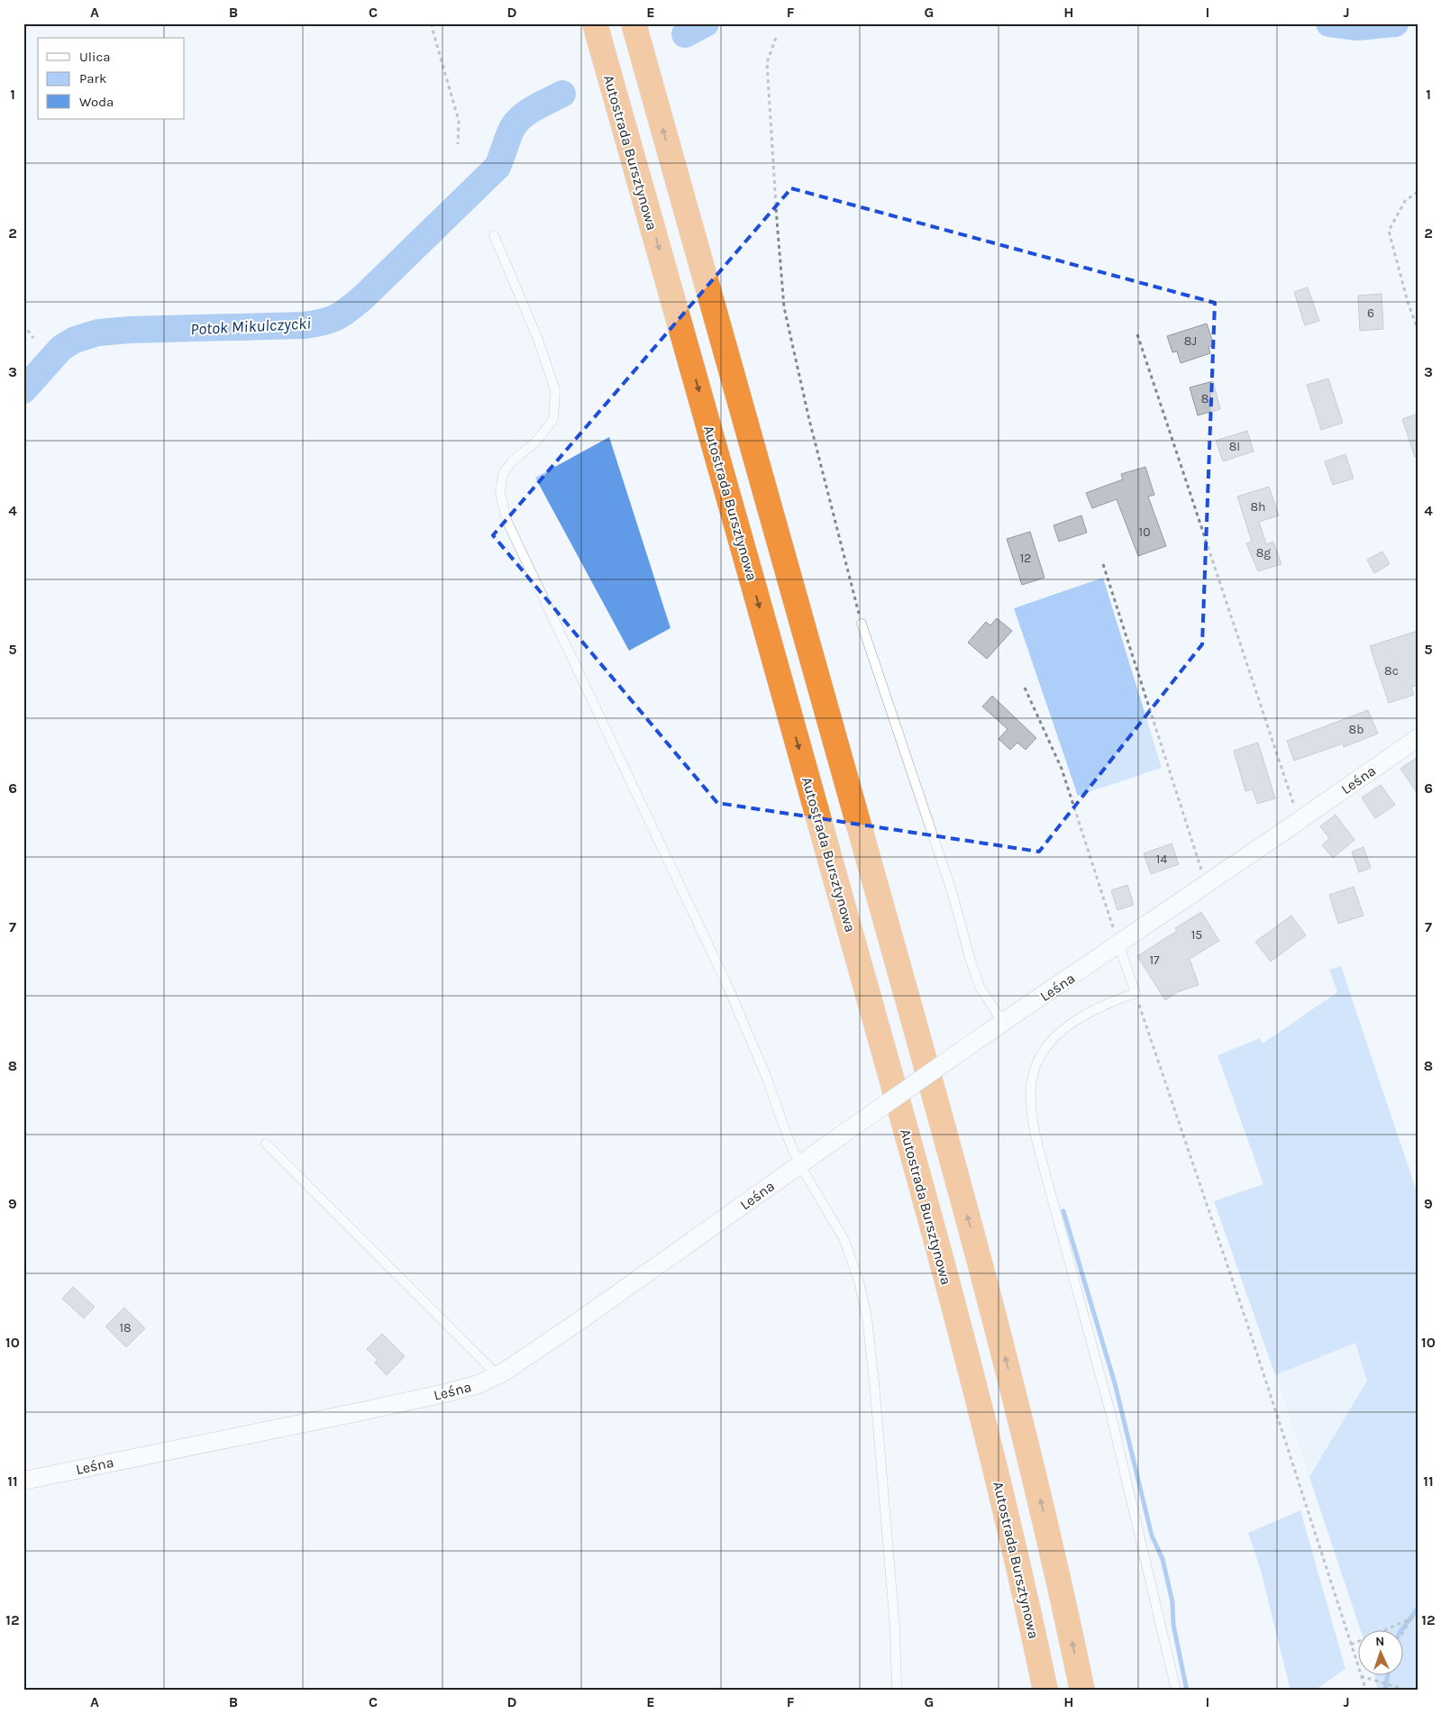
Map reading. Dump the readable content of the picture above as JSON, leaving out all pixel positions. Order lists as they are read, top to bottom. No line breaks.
{"streets":{"highway":["Autostrada Bursztynowa"],"street":["Leśna"]},"water":["Potok Mikulczycki"],"house_numbers":["6","8J","8","8I","8h","10","8g","12","8c","8b","14","15","17","18"],"legend":["Ulica","Park","Woda"],"north":"top","grid":{"columns":["A","B","C","D","E","F","G","H","I","J"],"rows":["1","2","3","4","5","6","7","8","9","10","11","12"]}}
